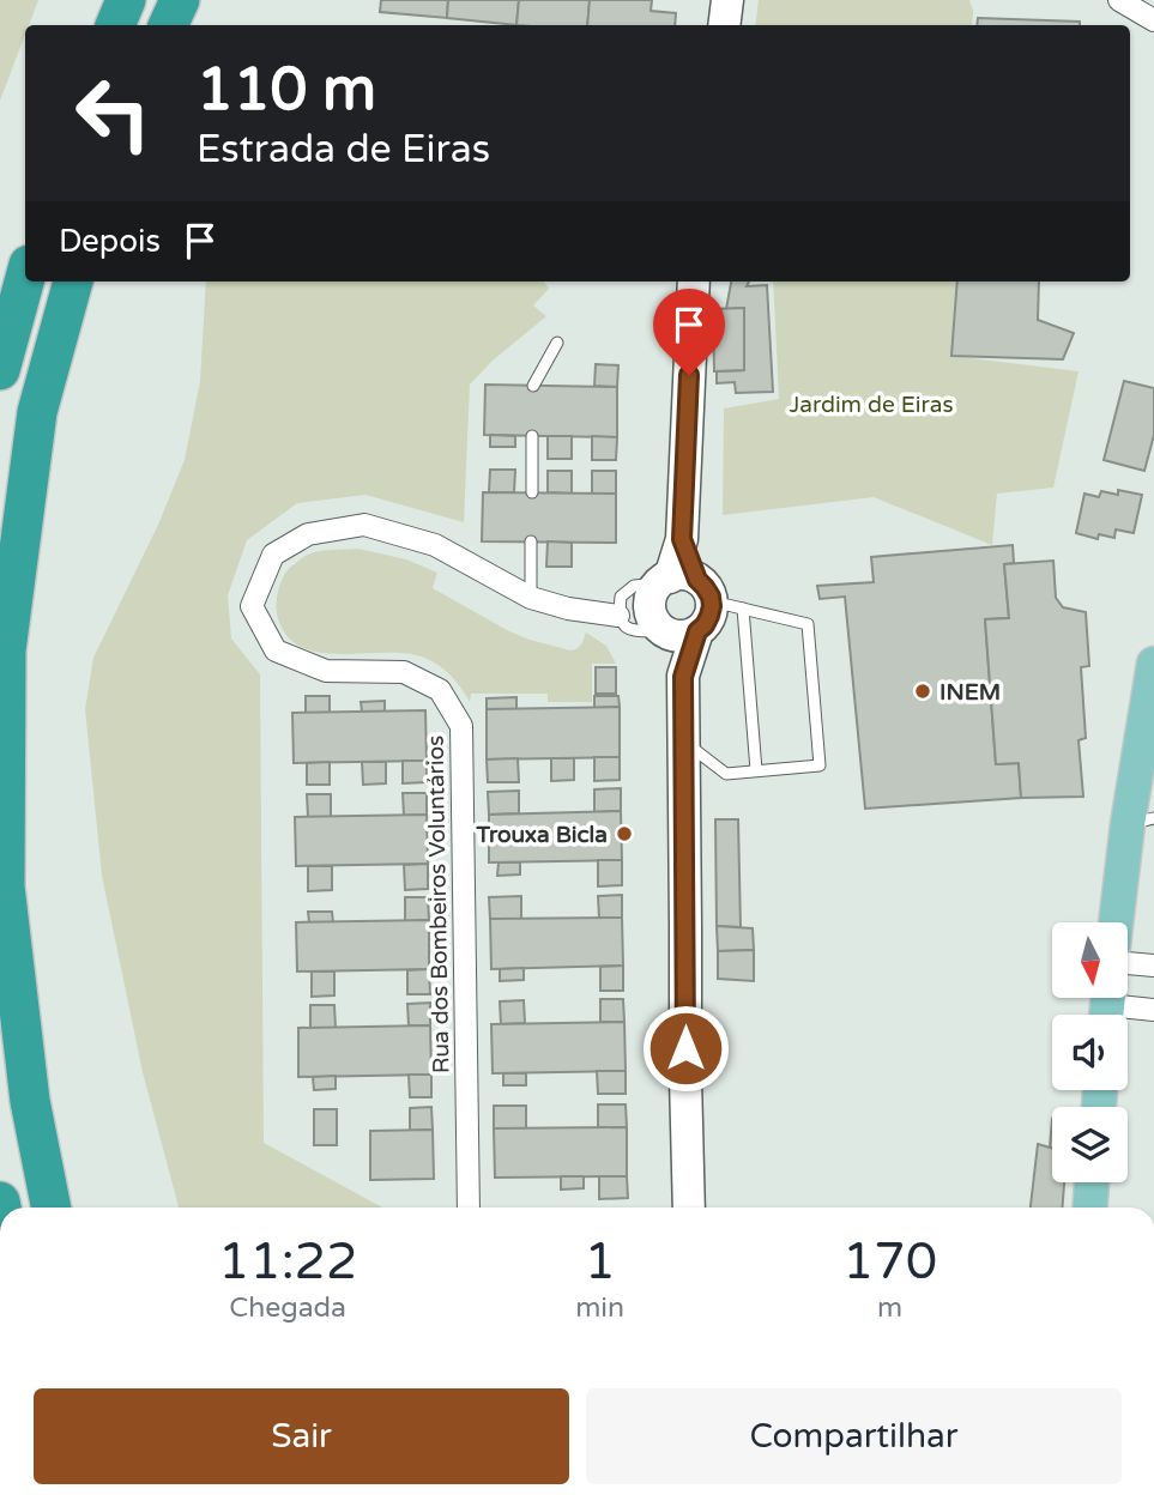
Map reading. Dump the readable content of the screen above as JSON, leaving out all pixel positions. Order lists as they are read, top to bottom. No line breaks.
{"streets":{"street":["Rua dos Bombeiros Voluntários"]},"parks":["Jardim de Eiras"],"places":["INEM","Trouxa Bicla"],"north":"bottom","page":{"turn":["110 m","Estrada de Eiras"],"then":"Depois","eta":["11:22","Chegada","1","min","170","m"],"buttons":["Sair","Compartilhar"]}}
